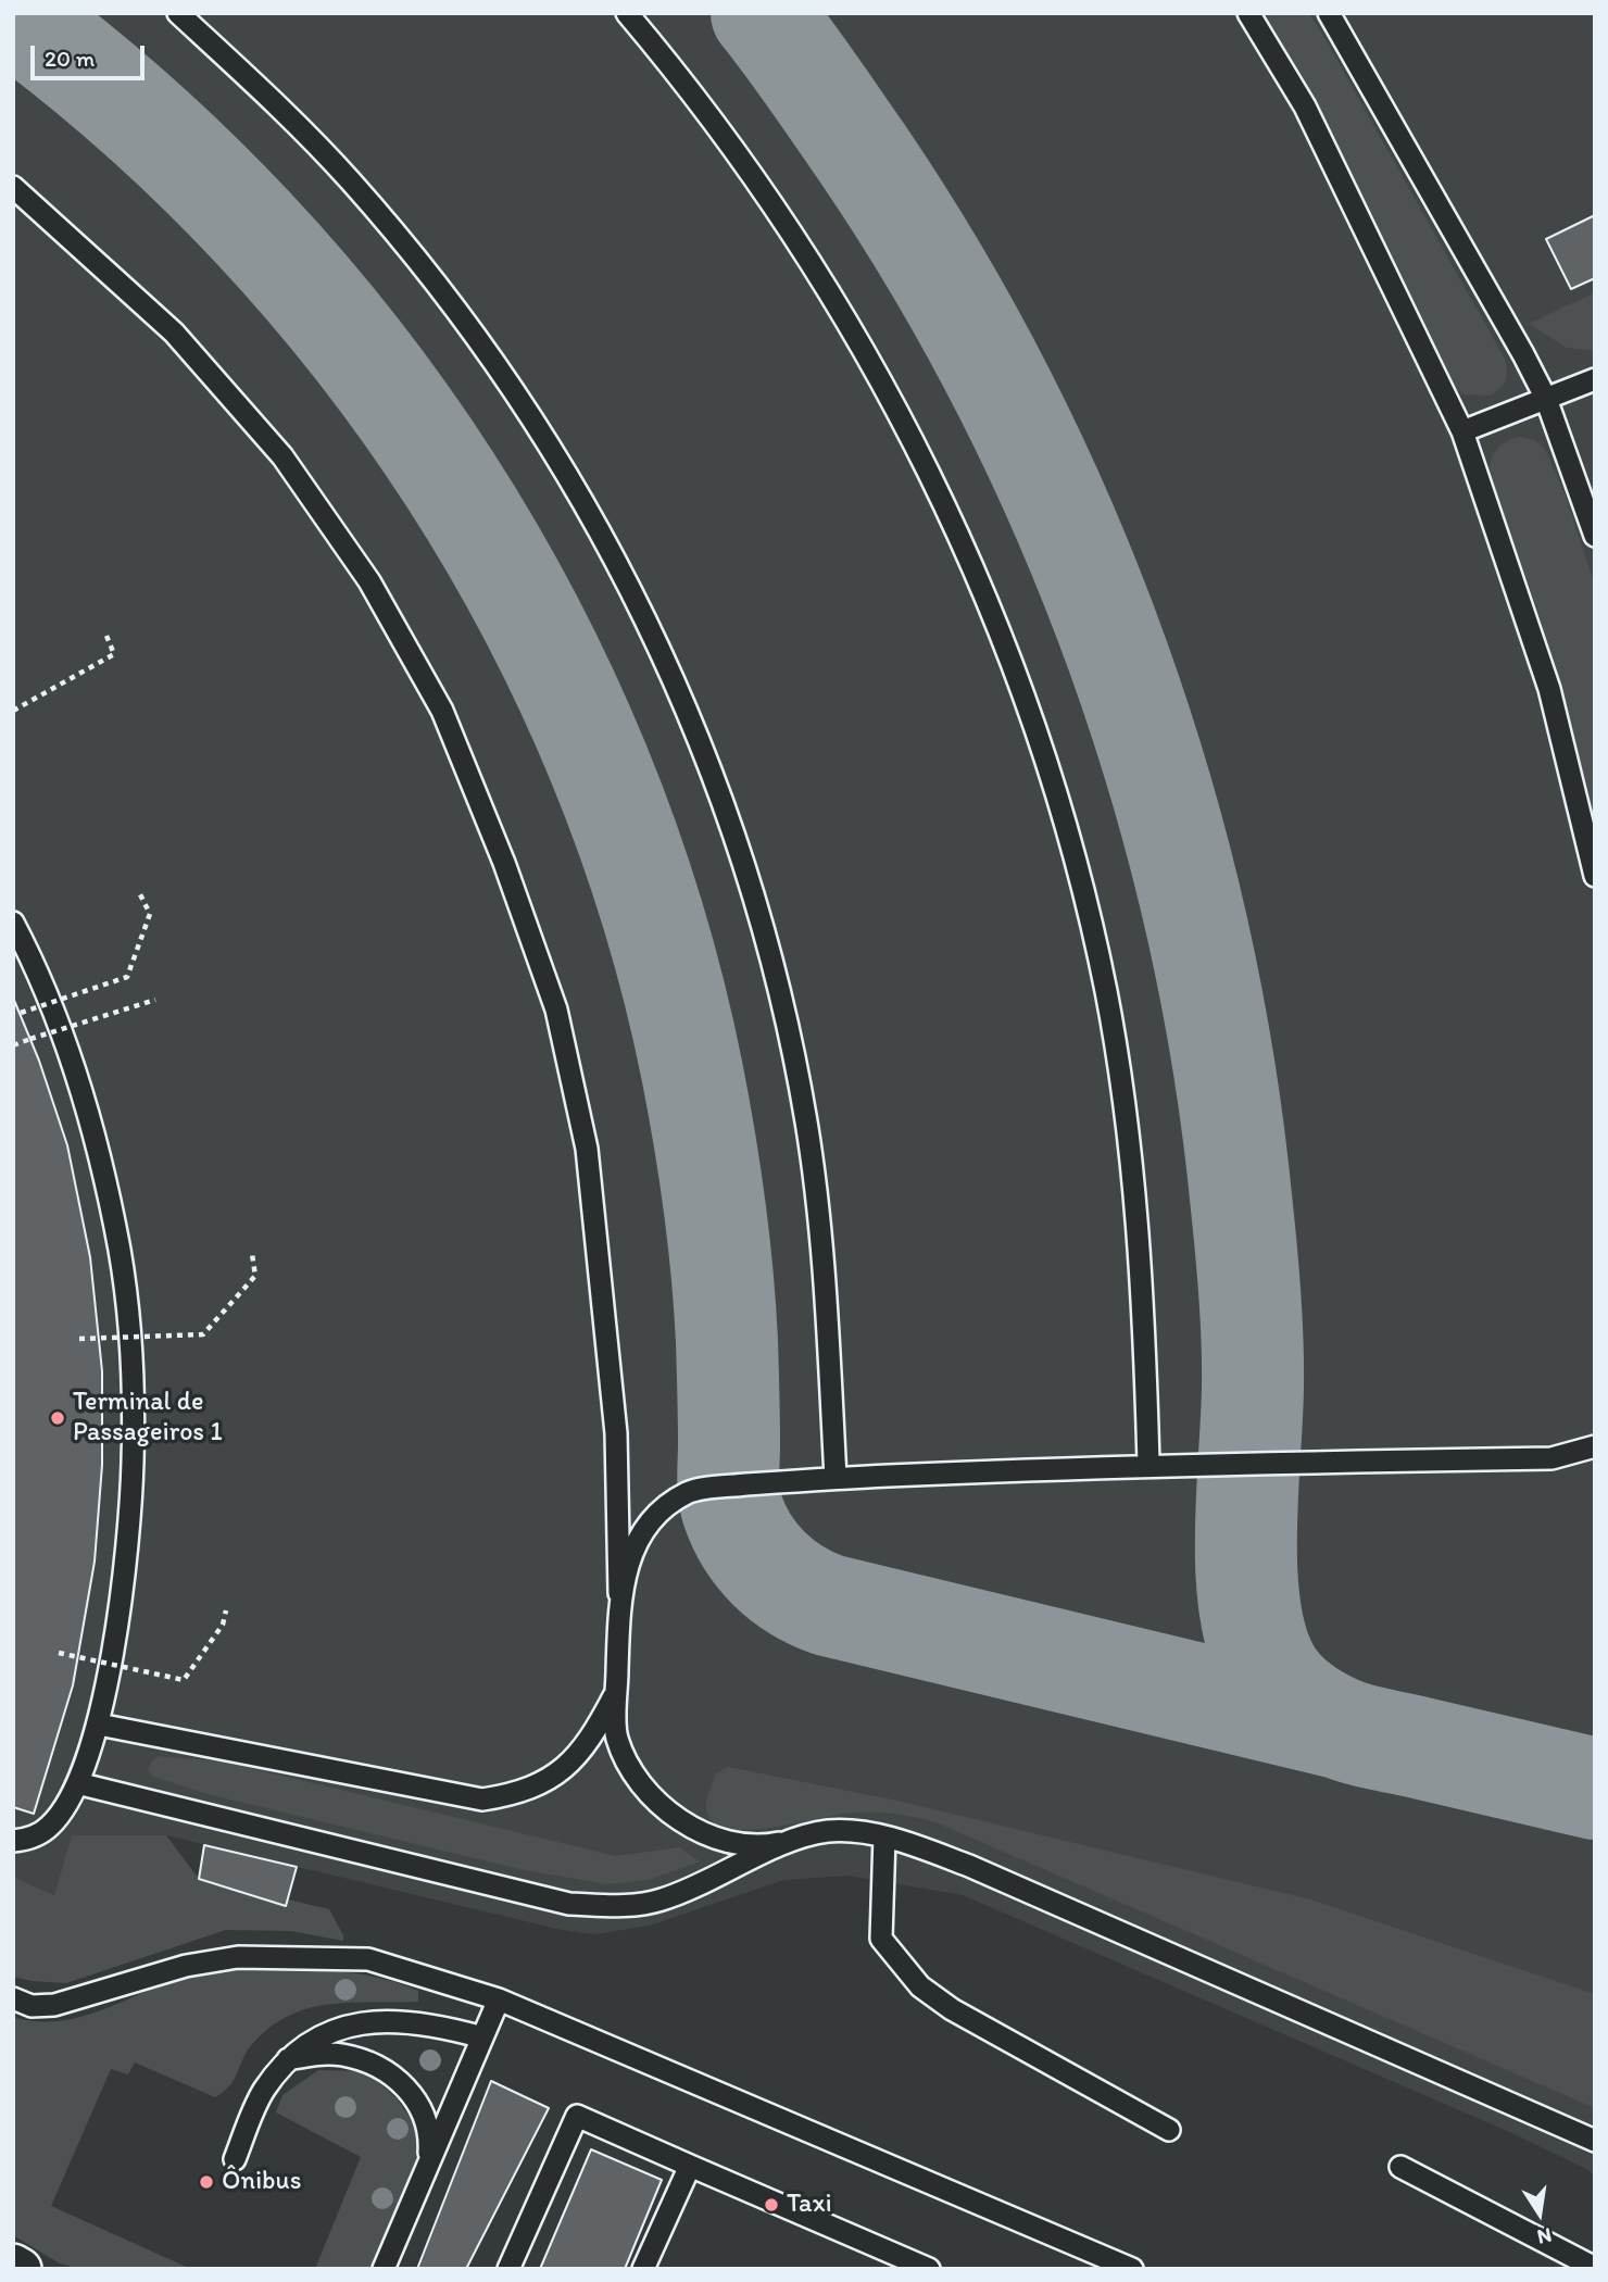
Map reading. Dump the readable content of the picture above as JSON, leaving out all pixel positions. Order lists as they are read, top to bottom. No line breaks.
{"places":["Terminal de Passageiros 1","Ônibus","Taxi"],"scale_bar":"20 m","north":"bottom"}
